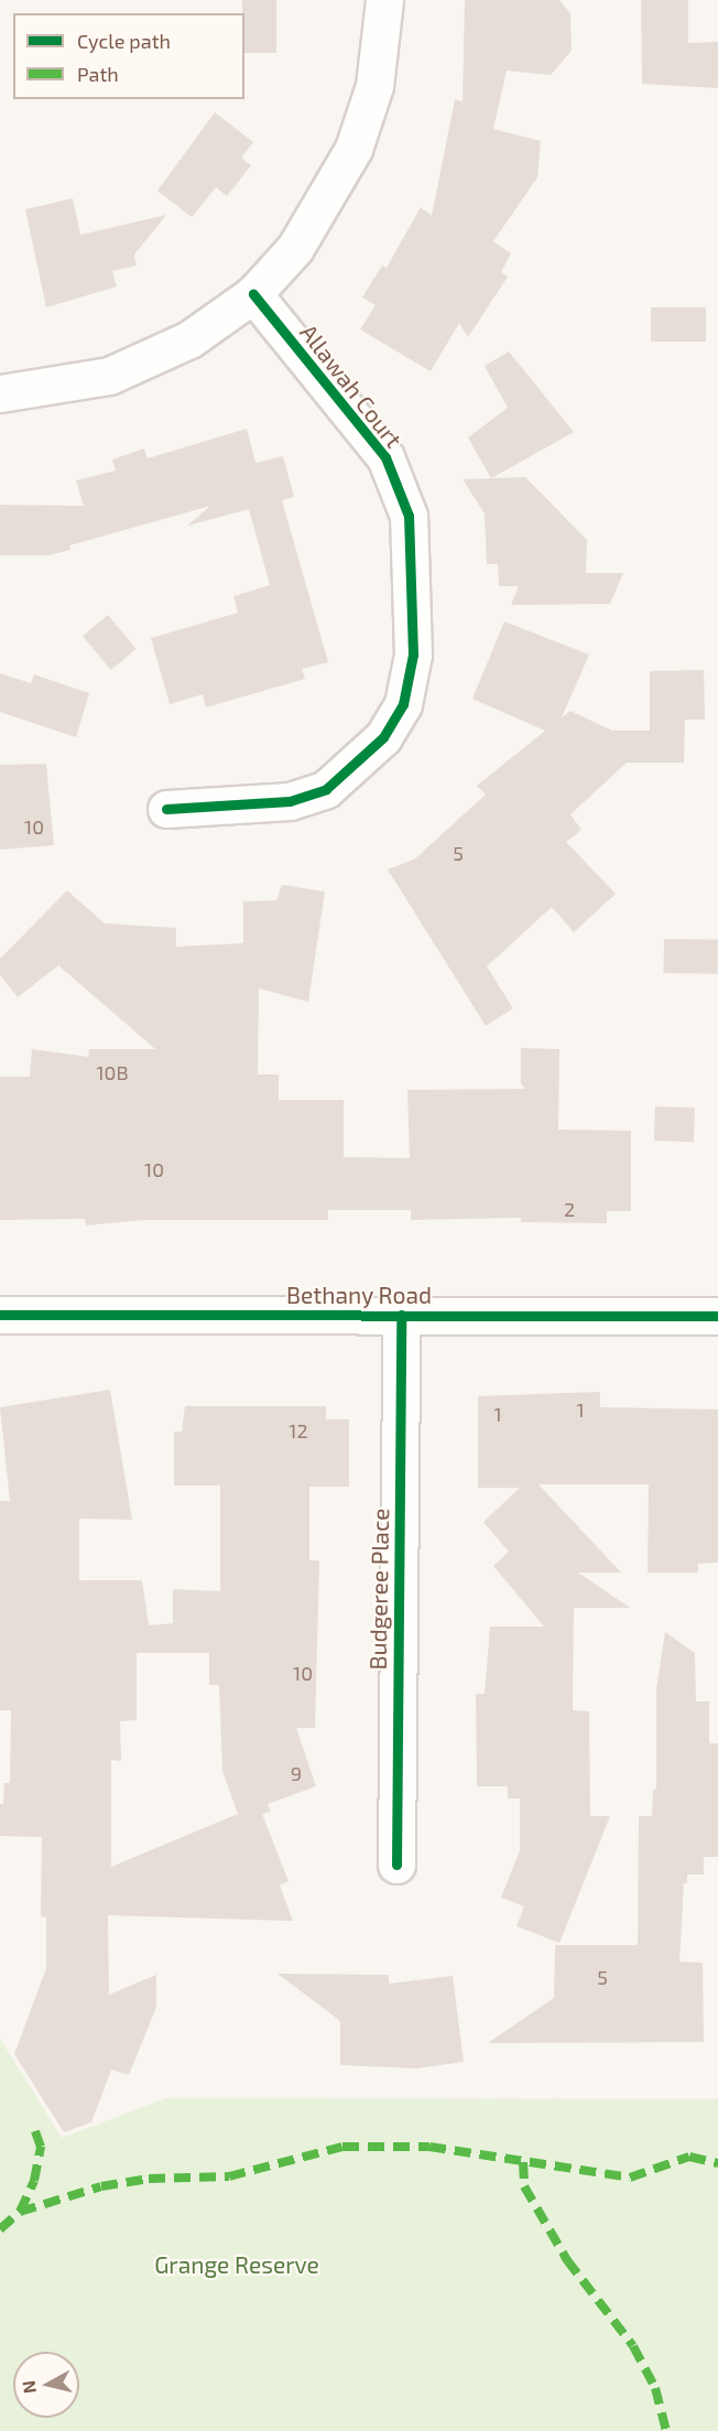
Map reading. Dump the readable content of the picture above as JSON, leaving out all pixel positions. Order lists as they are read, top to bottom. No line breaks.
{"streets":{"street":["Allawah Court","Bethany Road","Budgeree Place"]},"crossings":[["Bethany Road","Budgeree Place"]],"parks":["Grange Reserve"],"house_numbers":["10","5","10B","10","2","1","1","12","10","9","5"],"legend":["Cycle path","Path"],"north":"left"}
